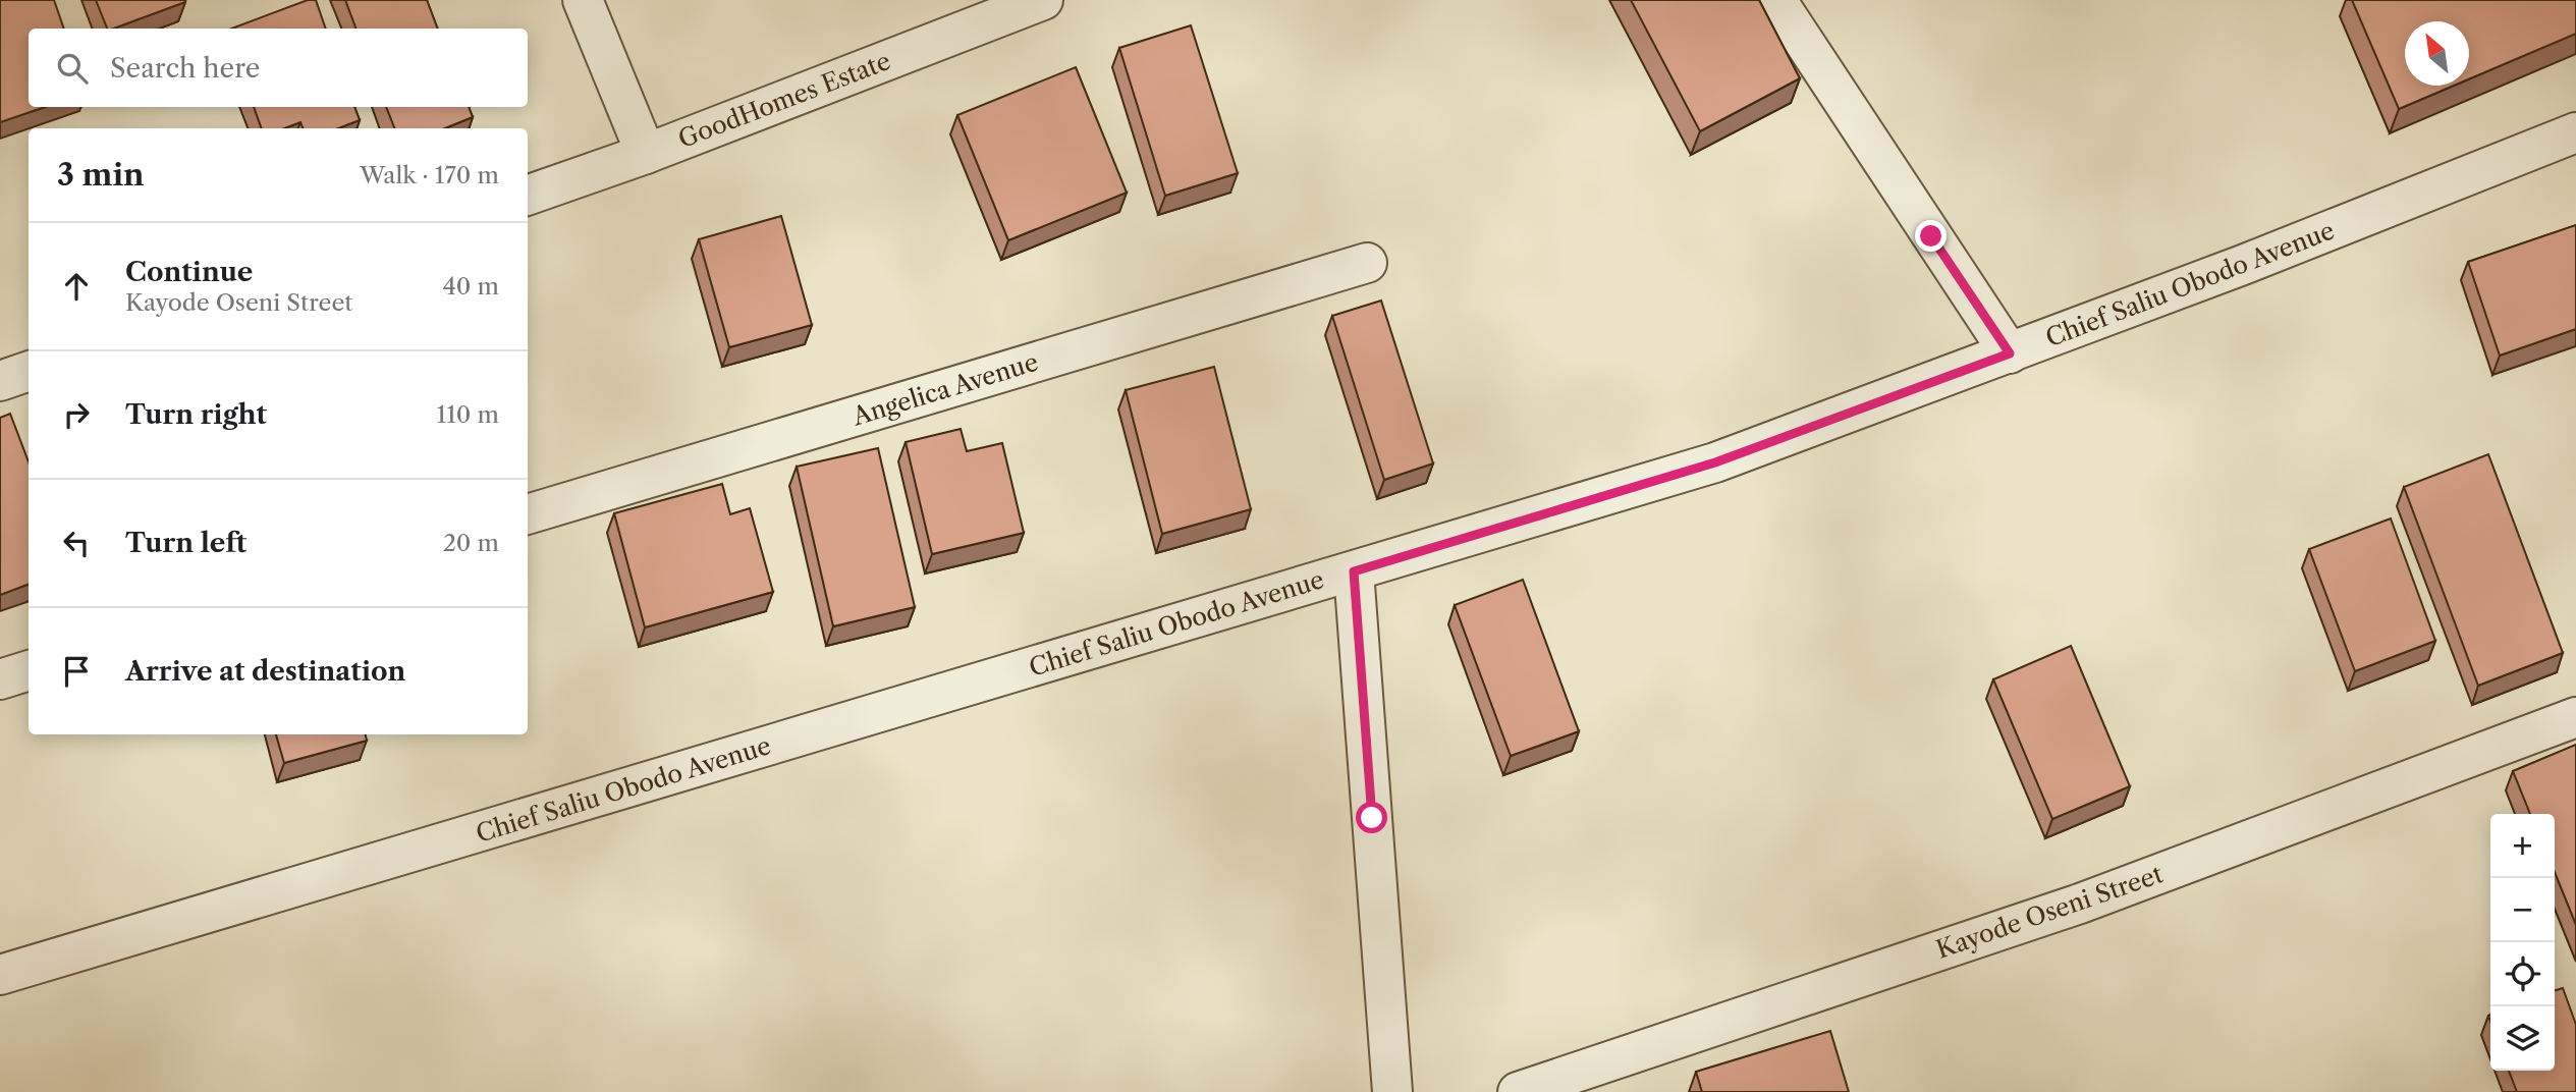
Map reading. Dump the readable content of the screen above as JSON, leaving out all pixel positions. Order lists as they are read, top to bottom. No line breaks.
{"streets":{"street":["GoodHomes Estate","Chief Saliu Obodo Avenue","Angelica Avenue","Kayode Oseni Street"]},"north":"top left","page":{"search":"Search here","heading":["3 min","Walk · 170 m"],"list":[["Continue","Kayode Oseni Street","40 m"],["Turn right","110 m"],["Turn left","20 m"],"Arrive at destination"],"map_buttons":["+","−"]}}
